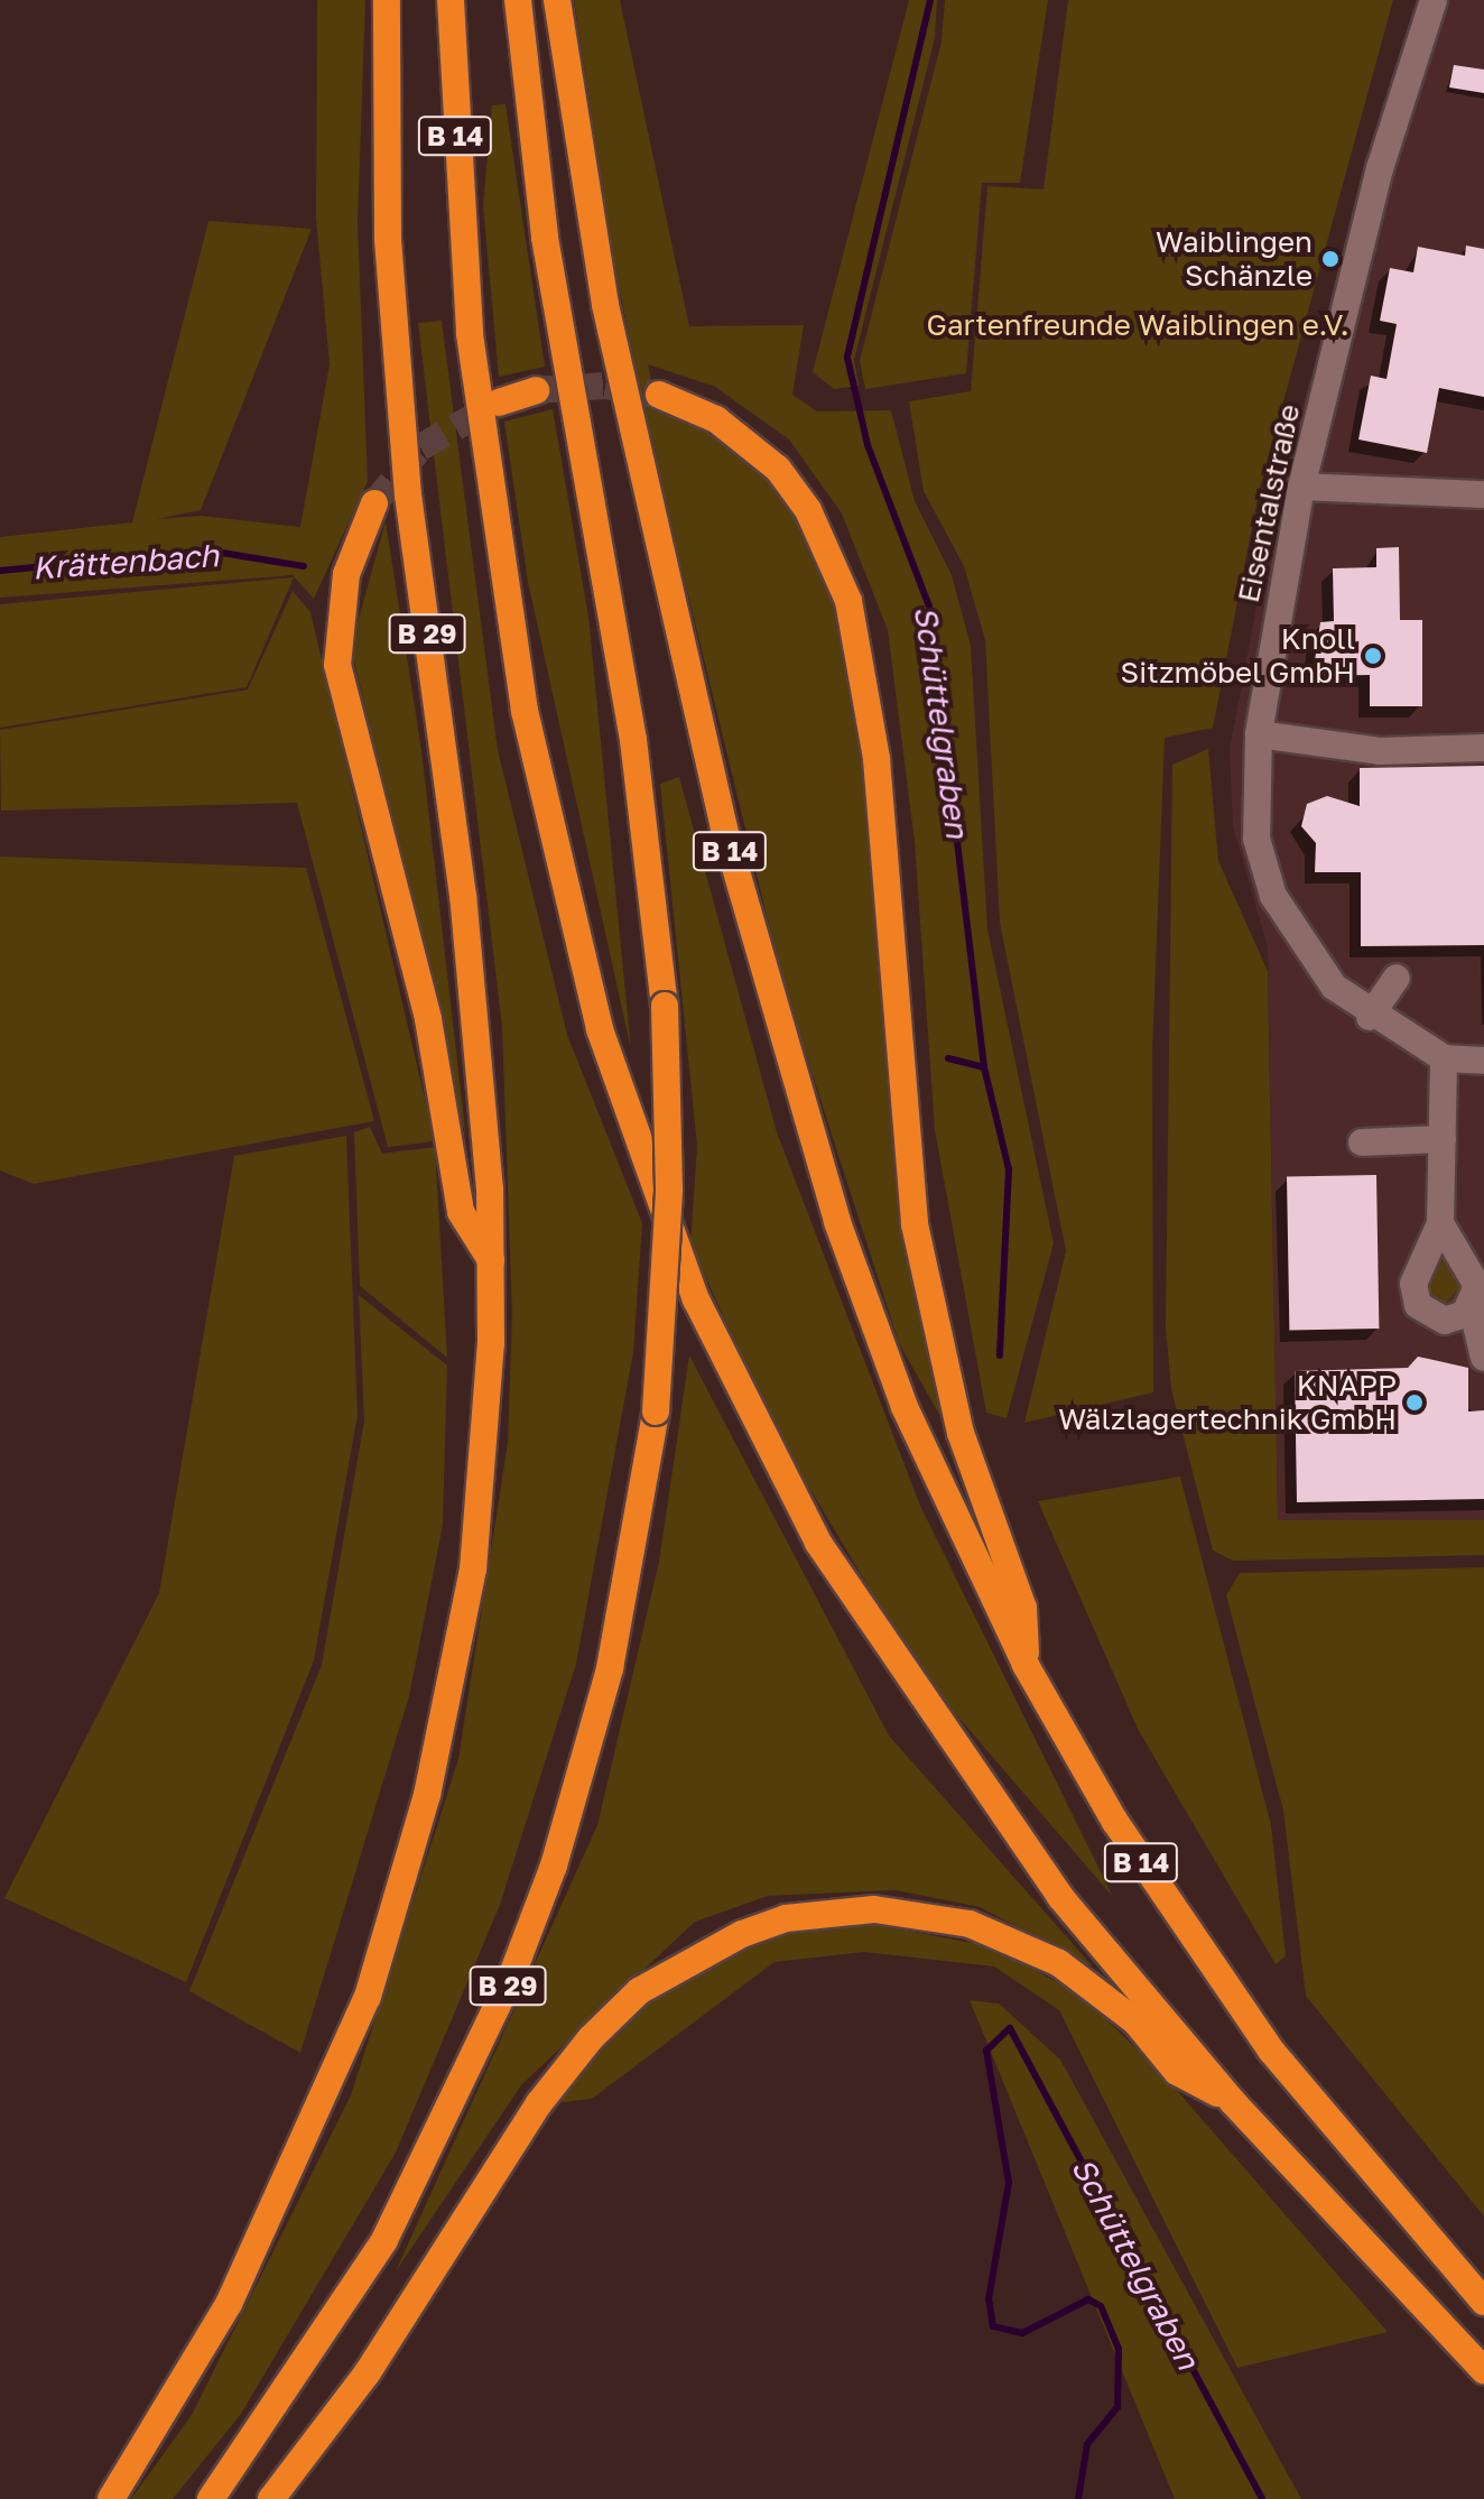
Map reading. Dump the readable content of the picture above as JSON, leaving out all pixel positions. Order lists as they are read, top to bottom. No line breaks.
{"streets":{"highway":["B 14","B 29"],"street":["Eisentalstraße"]},"water":["Krättenbach","Schüttelgraben"],"parks":["Gartenfreunde Waiblingen e.V."],"places":["Waiblingen Schänzle","Knoll Sitzmöbel GmbH","KNAPP Wälzlagertechnik GmbH"]}
